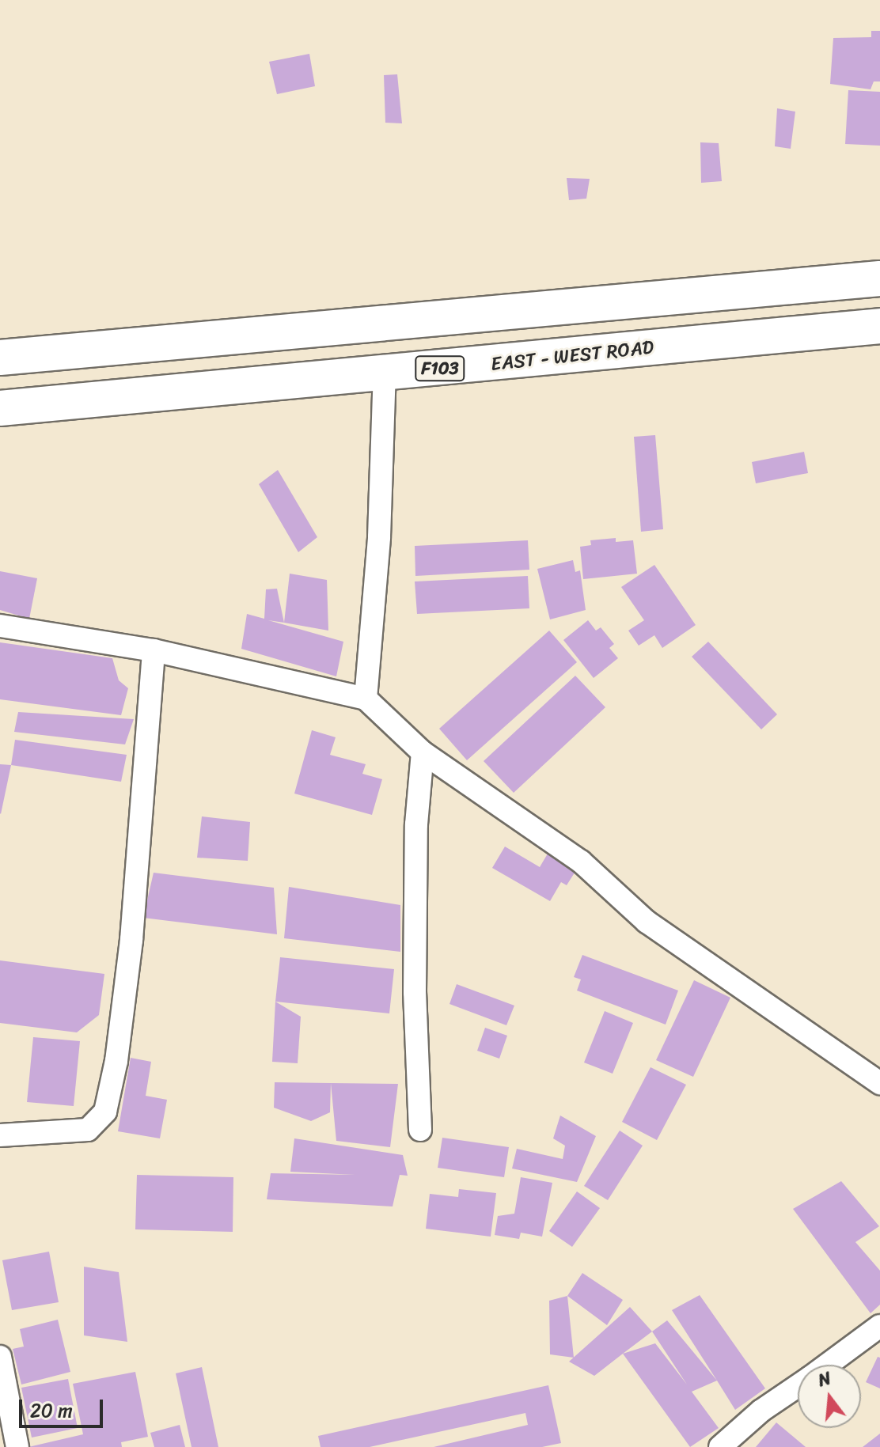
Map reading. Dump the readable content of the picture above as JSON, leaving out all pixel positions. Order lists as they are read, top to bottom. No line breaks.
{"streets":{"main road":["EAST - WEST ROAD","F103"]},"scale_bar":"20 m","north":"top"}
